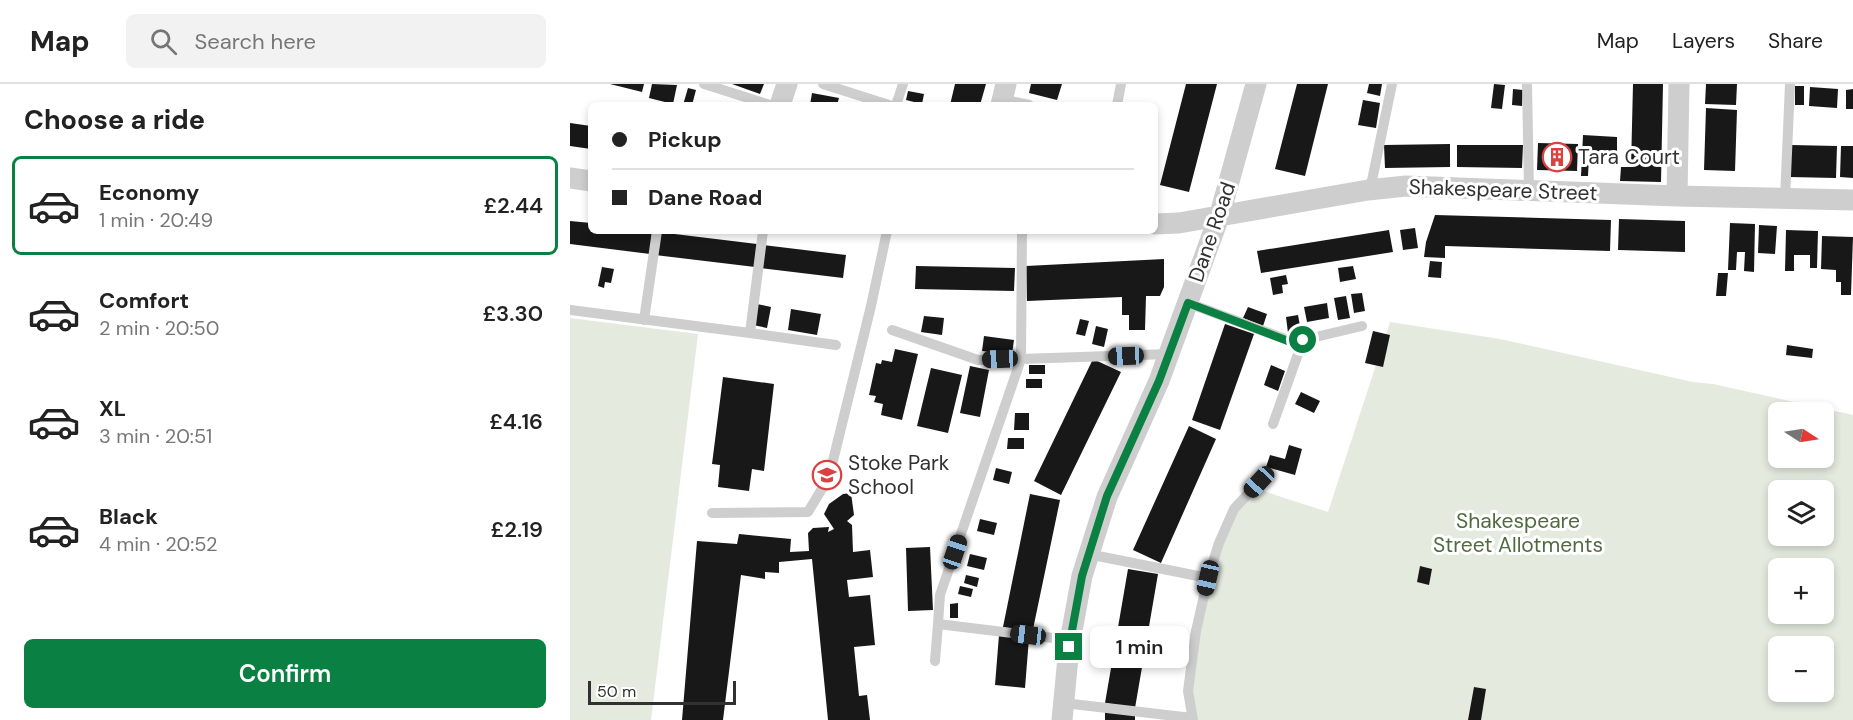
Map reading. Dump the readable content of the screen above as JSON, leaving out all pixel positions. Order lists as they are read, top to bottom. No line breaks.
{"streets":{"street":["Shakespeare Street","Dane Road"]},"crossings":[["Shakespeare Street","Dane Road"]],"parks":["Shakespeare Street Allotments"],"places":{"building":["Tara Court"],"school or university":["Stoke Park School"]},"scale_bar":"50 m","north":"right","page":{"header":"Map","search":"Search here","nav":["Map","Layers","Share"],"heading":"Choose a ride","banner":["Pickup","Dane Road"],"list":[{"name":"Economy","note":"1 min · 20:49","value":"£2.44"},{"name":"Comfort","note":"2 min · 20:50","value":"£3.30"},{"name":"XL","note":"3 min · 20:51","value":"£4.16"},{"name":"Black","note":"4 min · 20:52","value":"£2.19"}],"map_buttons":["+","−"],"bubble":"1 min","buttons":"Confirm","scale":"50 m"}}
